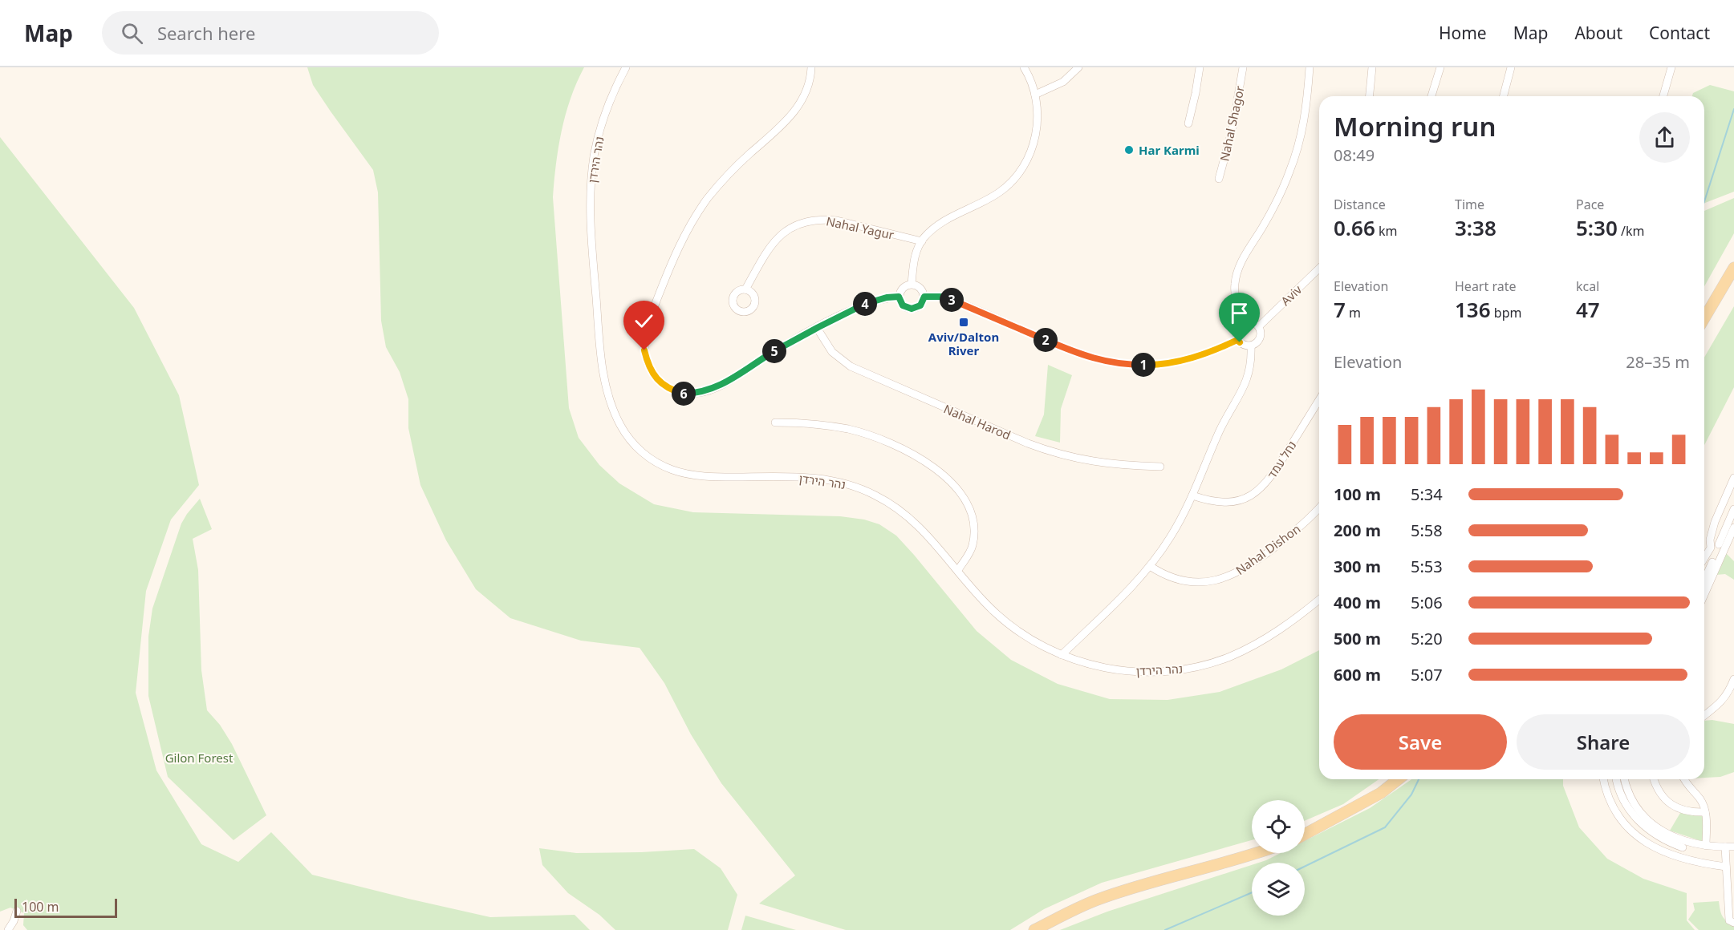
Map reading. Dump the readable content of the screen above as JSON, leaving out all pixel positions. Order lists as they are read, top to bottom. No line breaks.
{"streets":{"street":["Nahal Shagor","נהר הירדן","Nahal Yagur","Aviv","Nahal Harod","נחל עמד","Nahal Dishon"]},"parks":["Gilon Forest"],"places":{"other":["Har Karmi"],"transit":["Aviv/Dalton River"]},"scale_bar":"100 m","page":{"header":"Map","search":"Search here","nav":["Home","Map","About","Contact"],"heading":["Morning run","08:49"],"stats":[["Distance","0.66 km"],["Time","3:38"],["Pace","5:30 /km"],["Elevation","7 m"],["Heart rate","136 bpm"],["kcal","47"]],"pins":["3","4","2","5","1","6"],"chart":["Elevation","28–35 m"],"list":[{"name":"100 m","note":"5:34"},{"name":"200 m","note":"5:58"},{"name":"300 m","note":"5:53"},{"name":"400 m","note":"5:06"},{"name":"500 m","note":"5:20"},{"name":"600 m","note":"5:07"}],"buttons":["Save","Share"],"scale":"100 m"}}
